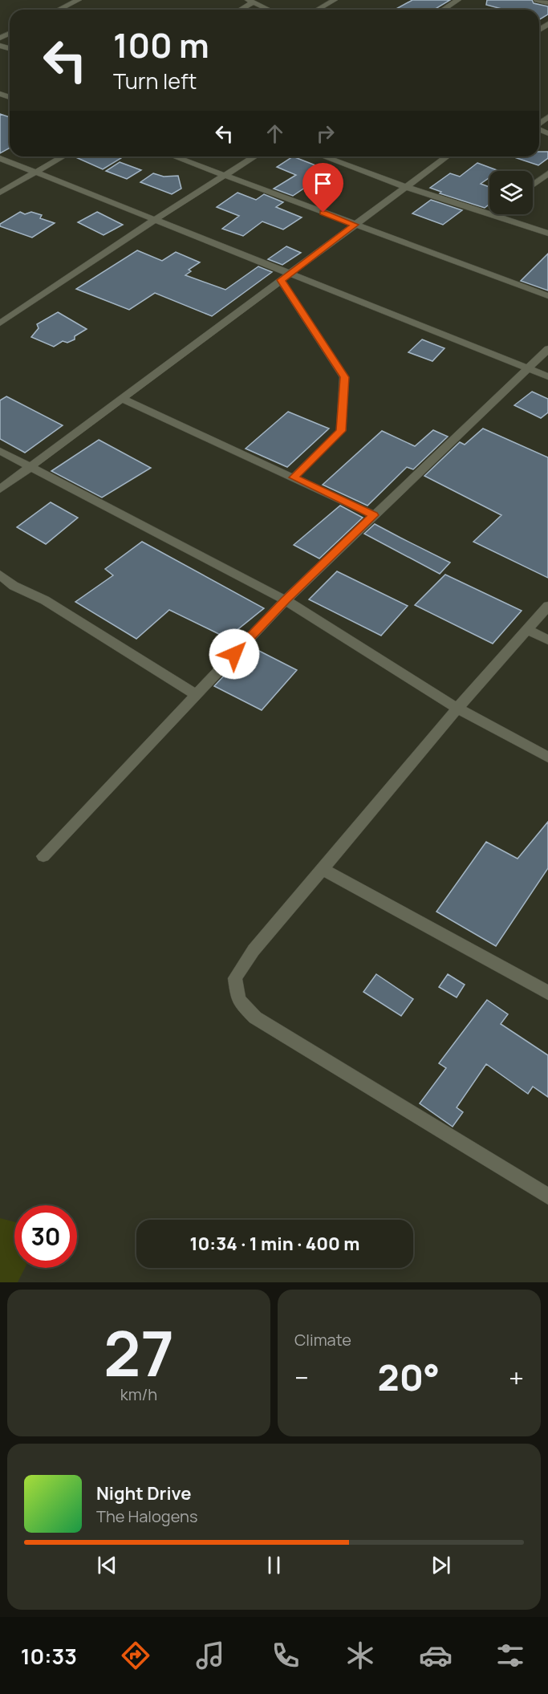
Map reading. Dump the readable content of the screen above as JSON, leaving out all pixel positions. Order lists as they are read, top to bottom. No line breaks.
{"page":{"turn":["100 m","Turn left"],"limit":"30","trip":"10:34 · 1 min · 400 m","tile":[["27","km/h"],"Climate"],"heat":["−","20°","+"],"song":["Night Drive","The Halogens"],"tabs":"10:33"}}
